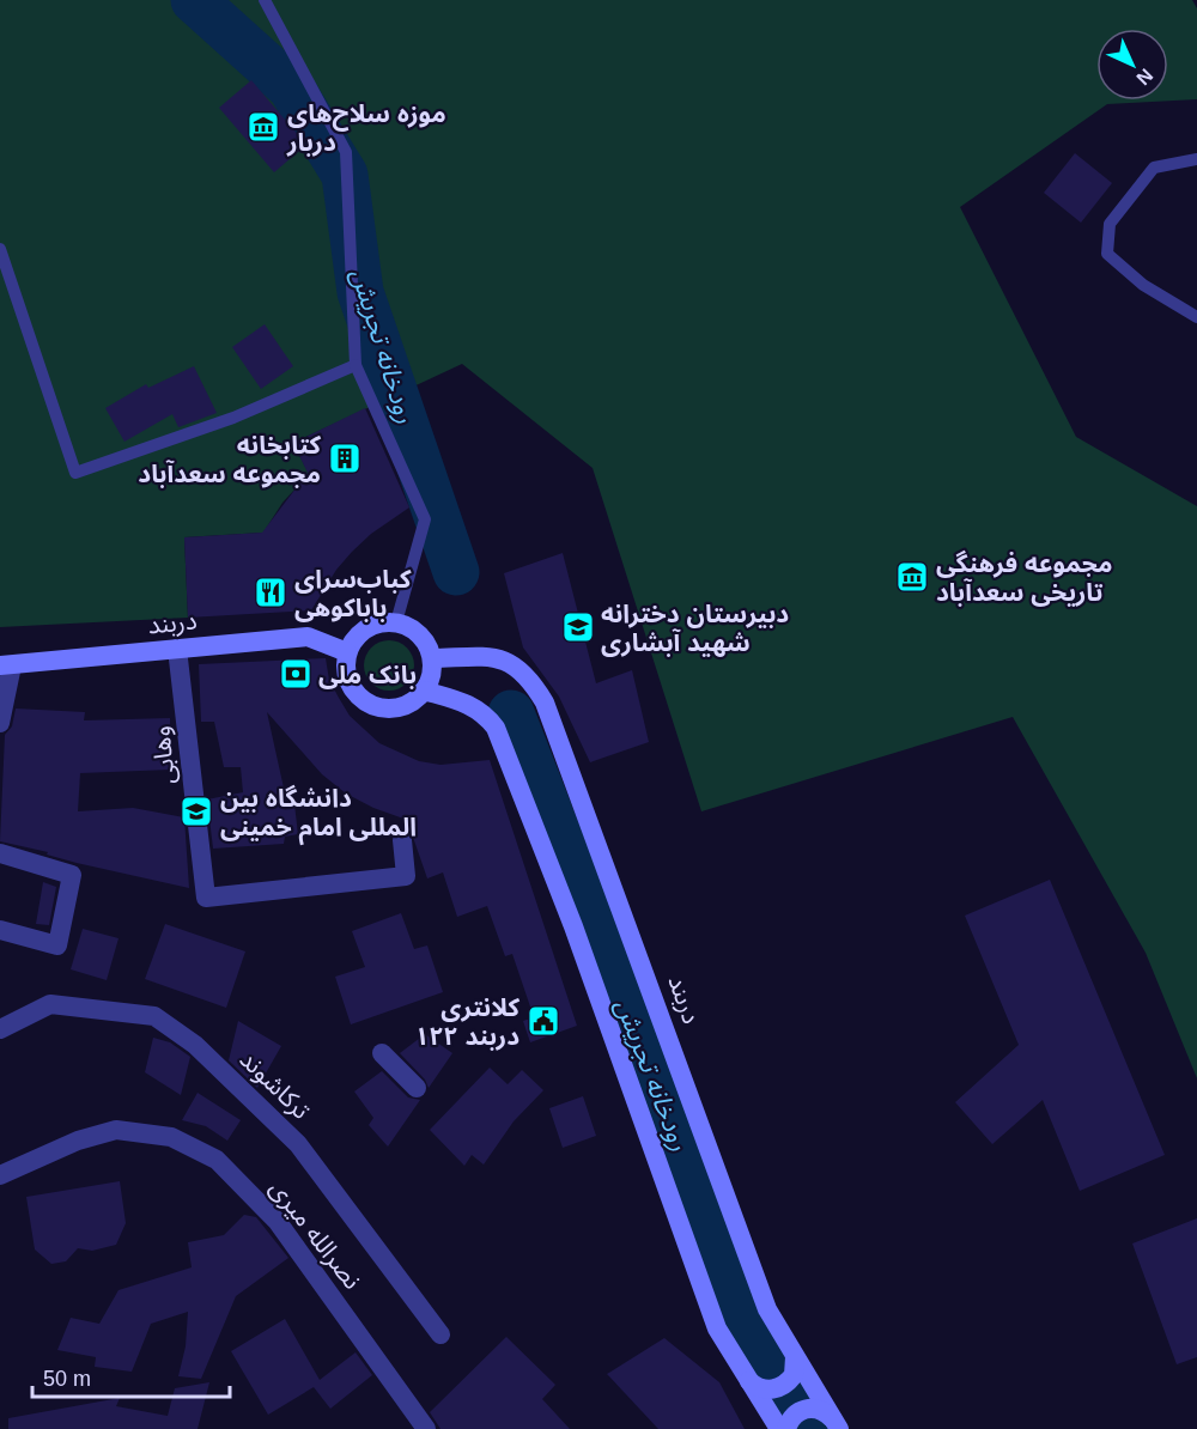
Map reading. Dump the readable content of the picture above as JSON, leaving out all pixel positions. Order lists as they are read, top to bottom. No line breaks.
{"streets":{"main road":["دربند"],"street":["وهابی","ترکاشوند","نصرالله میری"]},"crossings":[["دربند","وهابی"]],"water":["رودخانه تجریش"],"places":{"museum":["موزه سلاح‌های دربار","مجموعه فرهنگی تاریخی سعدآباد"],"building":["کتابخانه مجموعه سعدآباد"],"restaurant":["کباب‌سرای باباکوهی"],"school or university":["دبیرستان دخترانه شهید آبشاری","دانشگاه بین المللی امام خمینی"],"bank":["بانک ملی"],"public building":["کلانتری ۱۲۲ دربند"]},"scale_bar":"50 m","north":"bottom right"}
